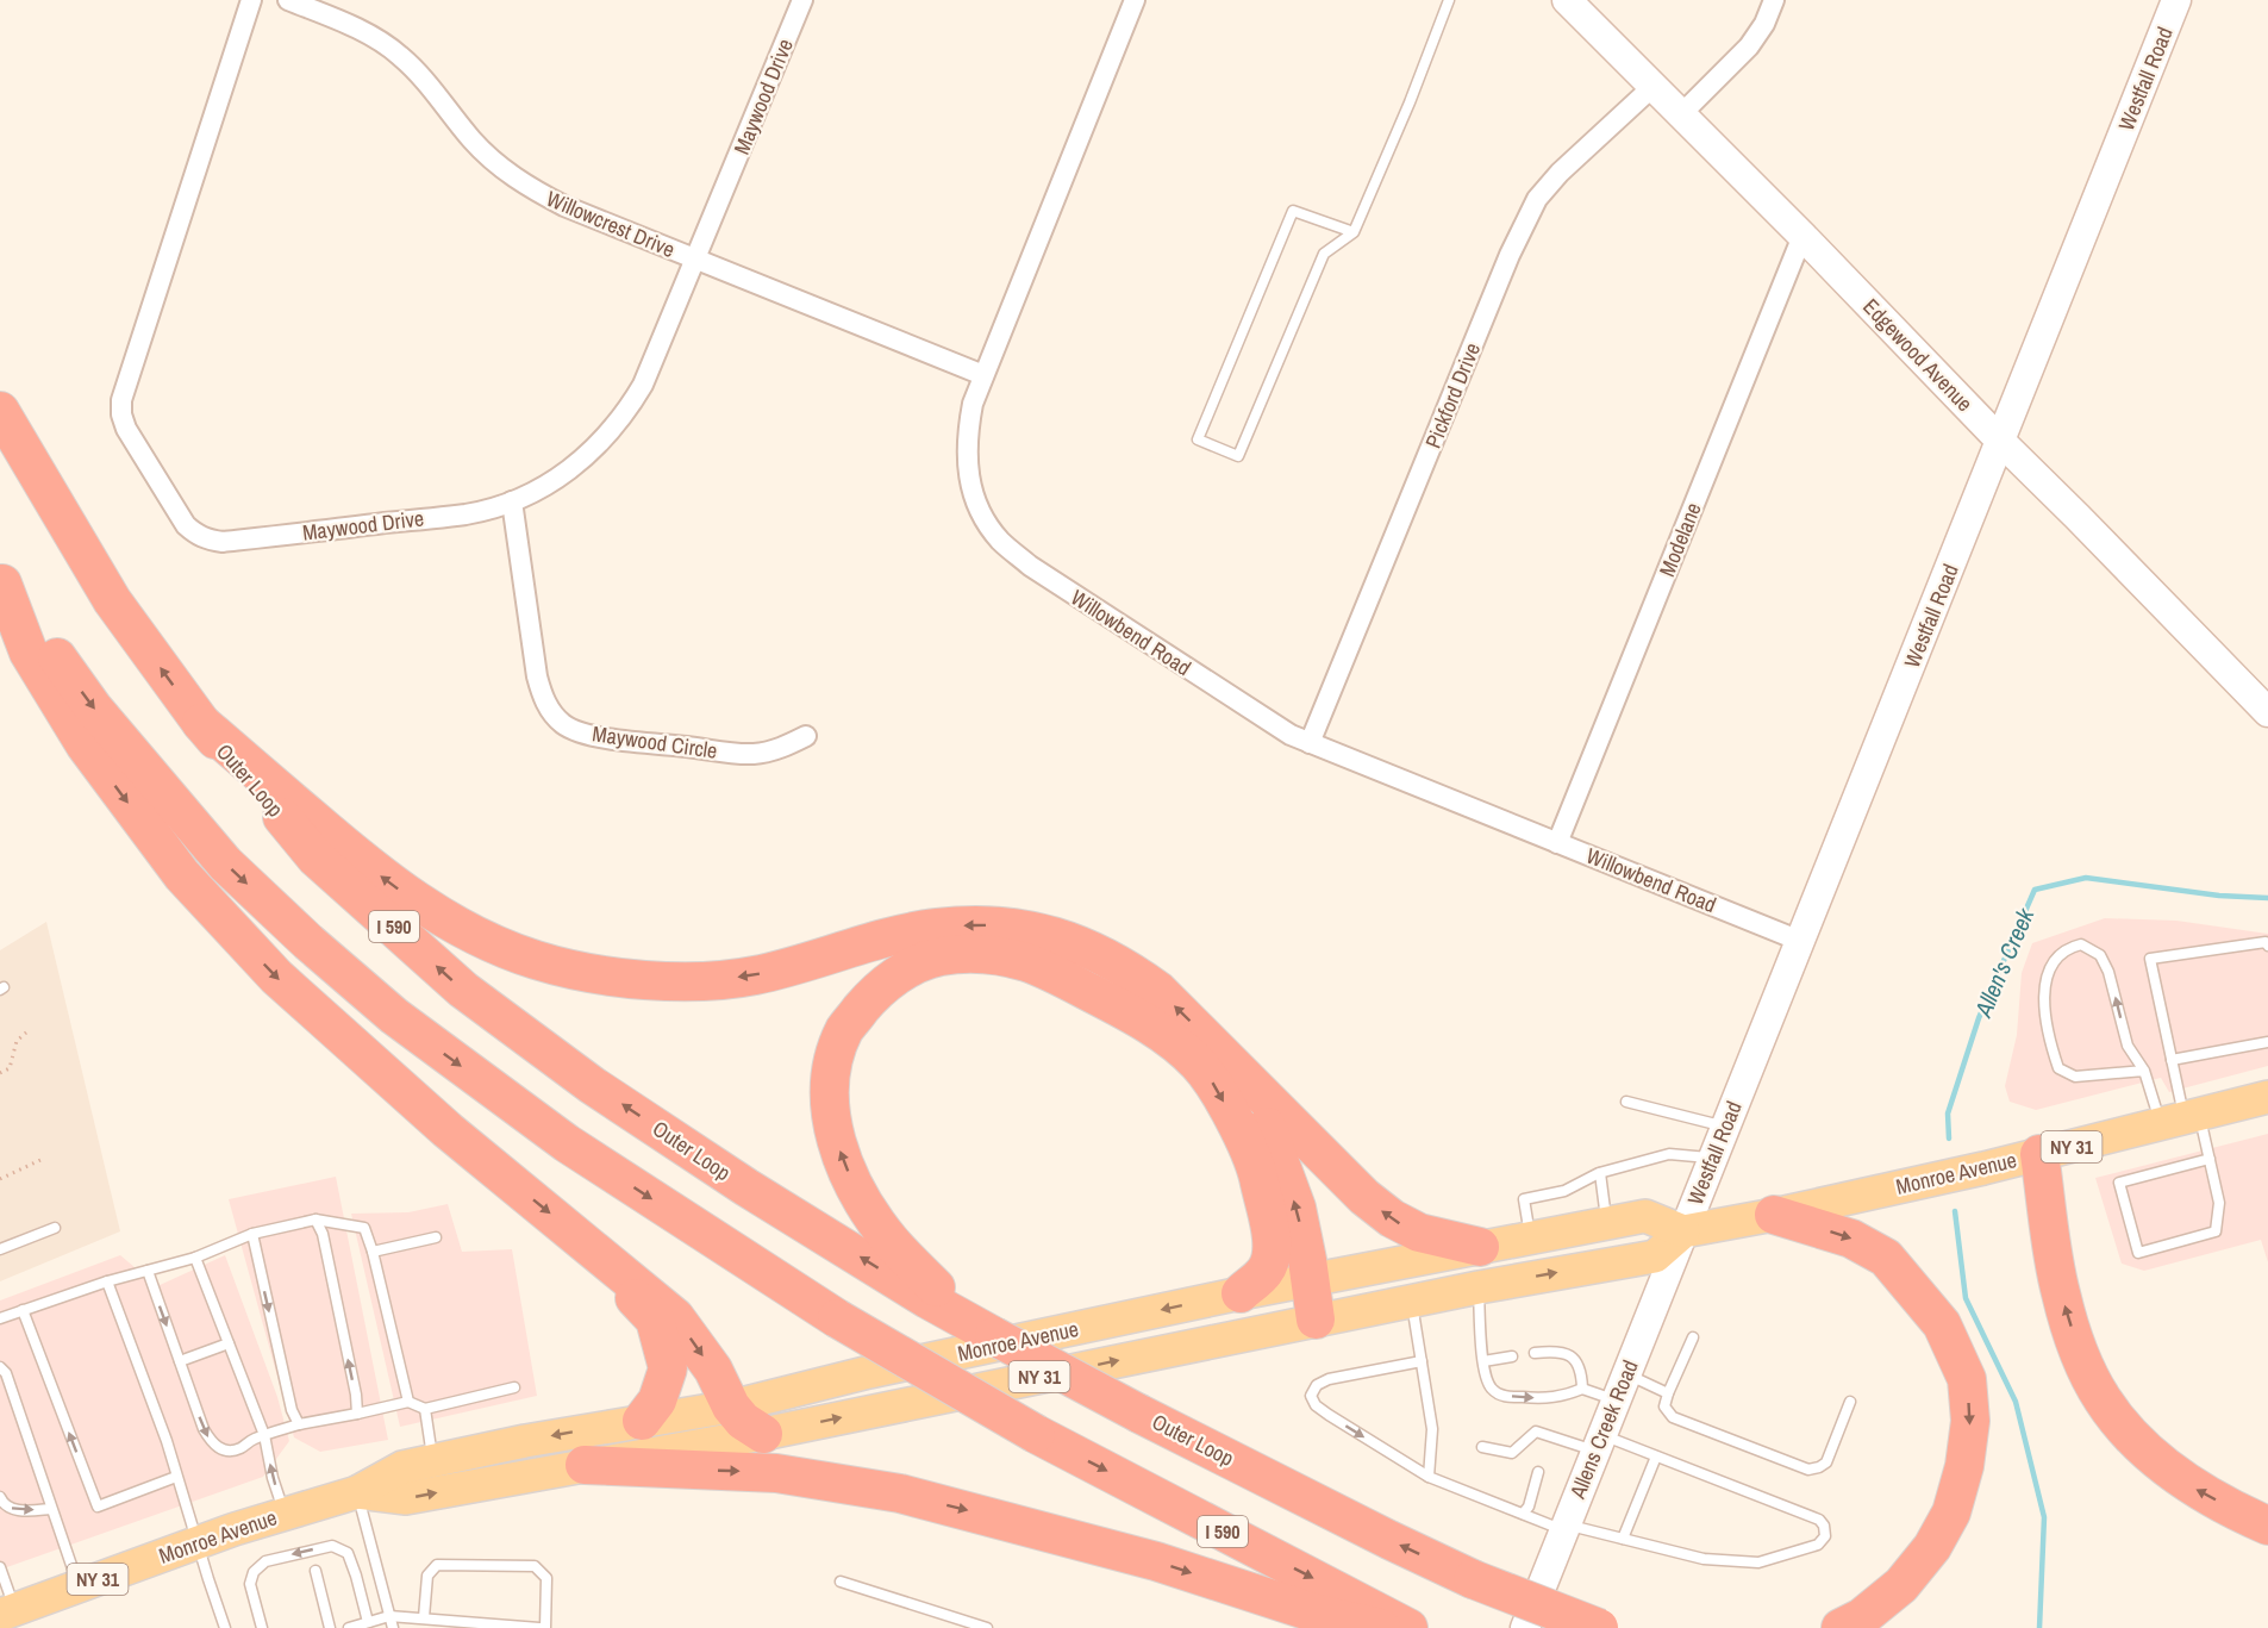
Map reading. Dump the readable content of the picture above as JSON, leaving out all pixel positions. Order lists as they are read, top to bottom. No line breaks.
{"streets":{"highway":["Outer Loop","I 590"],"main road":["NY 31","Monroe Avenue"],"street":["Westfall Road","Maywood Drive","Willowcrest Drive","Edgewood Avenue","Pickford Drive","Modelane","Willowbend Road","Maywood Circle","Allens Creek Road"]},"crossings":[["Westfall Road","Edgewood Avenue"],["Westfall Road","Willowbend Road"],["Westfall Road","Monroe Avenue"],["Westfall Road","Allens Creek Road"],["Maywood Drive","Willowcrest Drive"],["Maywood Drive","Maywood Circle"],["Willowcrest Drive","Willowbend Road"],["Edgewood Avenue","Pickford Drive"],["Edgewood Avenue","Modelane"],["Pickford Drive","Willowbend Road"],["Modelane","Willowbend Road"],["Monroe Avenue","Allens Creek Road"]],"water":["Allen's Creek"]}
